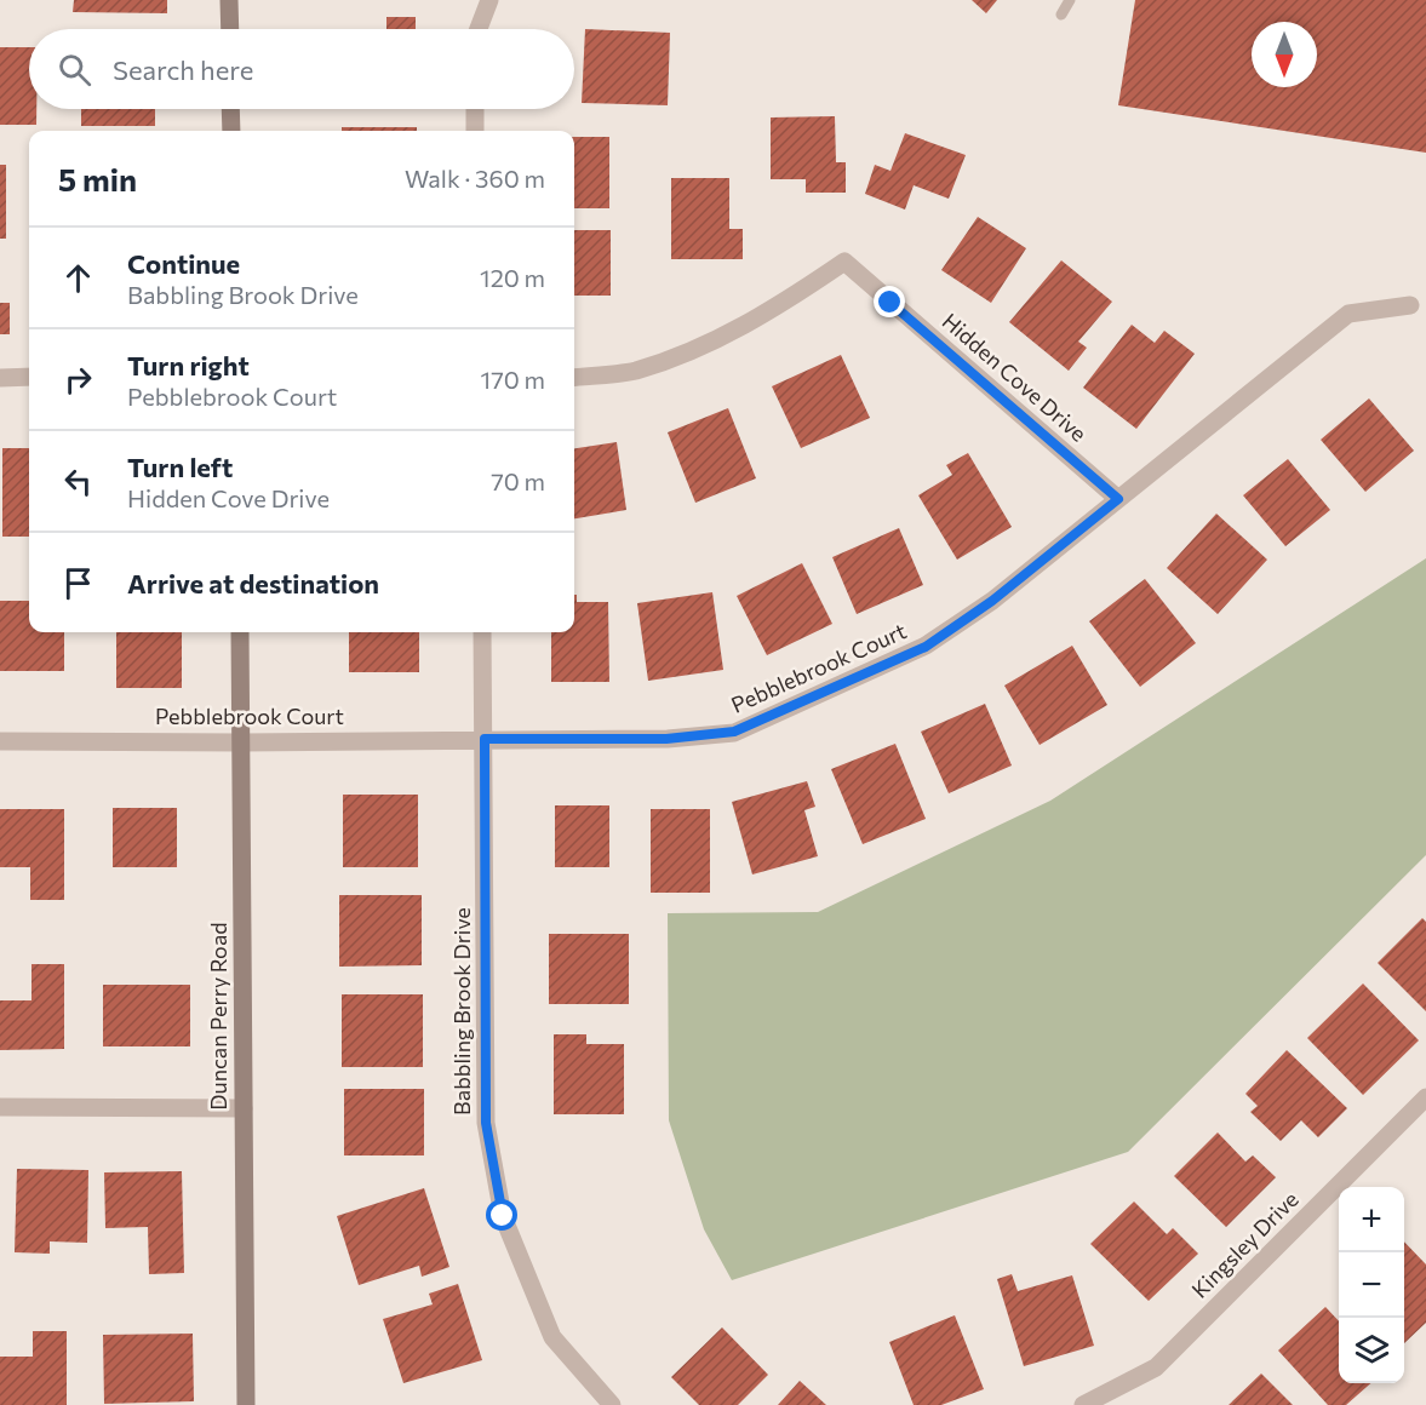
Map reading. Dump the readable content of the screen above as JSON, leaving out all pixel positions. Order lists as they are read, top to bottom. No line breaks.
{"streets":{"street":["Hidden Cove Drive","Pebblebrook Court","Babbling Brook Drive","Duncan Perry Road","Kingsley Drive"]},"crossings":[["Hidden Cove Drive","Pebblebrook Court"],["Pebblebrook Court","Babbling Brook Drive"],["Pebblebrook Court","Duncan Perry Road"]],"north":"bottom","page":{"search":"Search here","heading":["5 min","Walk · 360 m"],"list":[["Continue","Babbling Brook Drive","120 m"],["Turn right","Pebblebrook Court","170 m"],["Turn left","Hidden Cove Drive","70 m"],"Arrive at destination"],"map_buttons":["+","−"]}}
